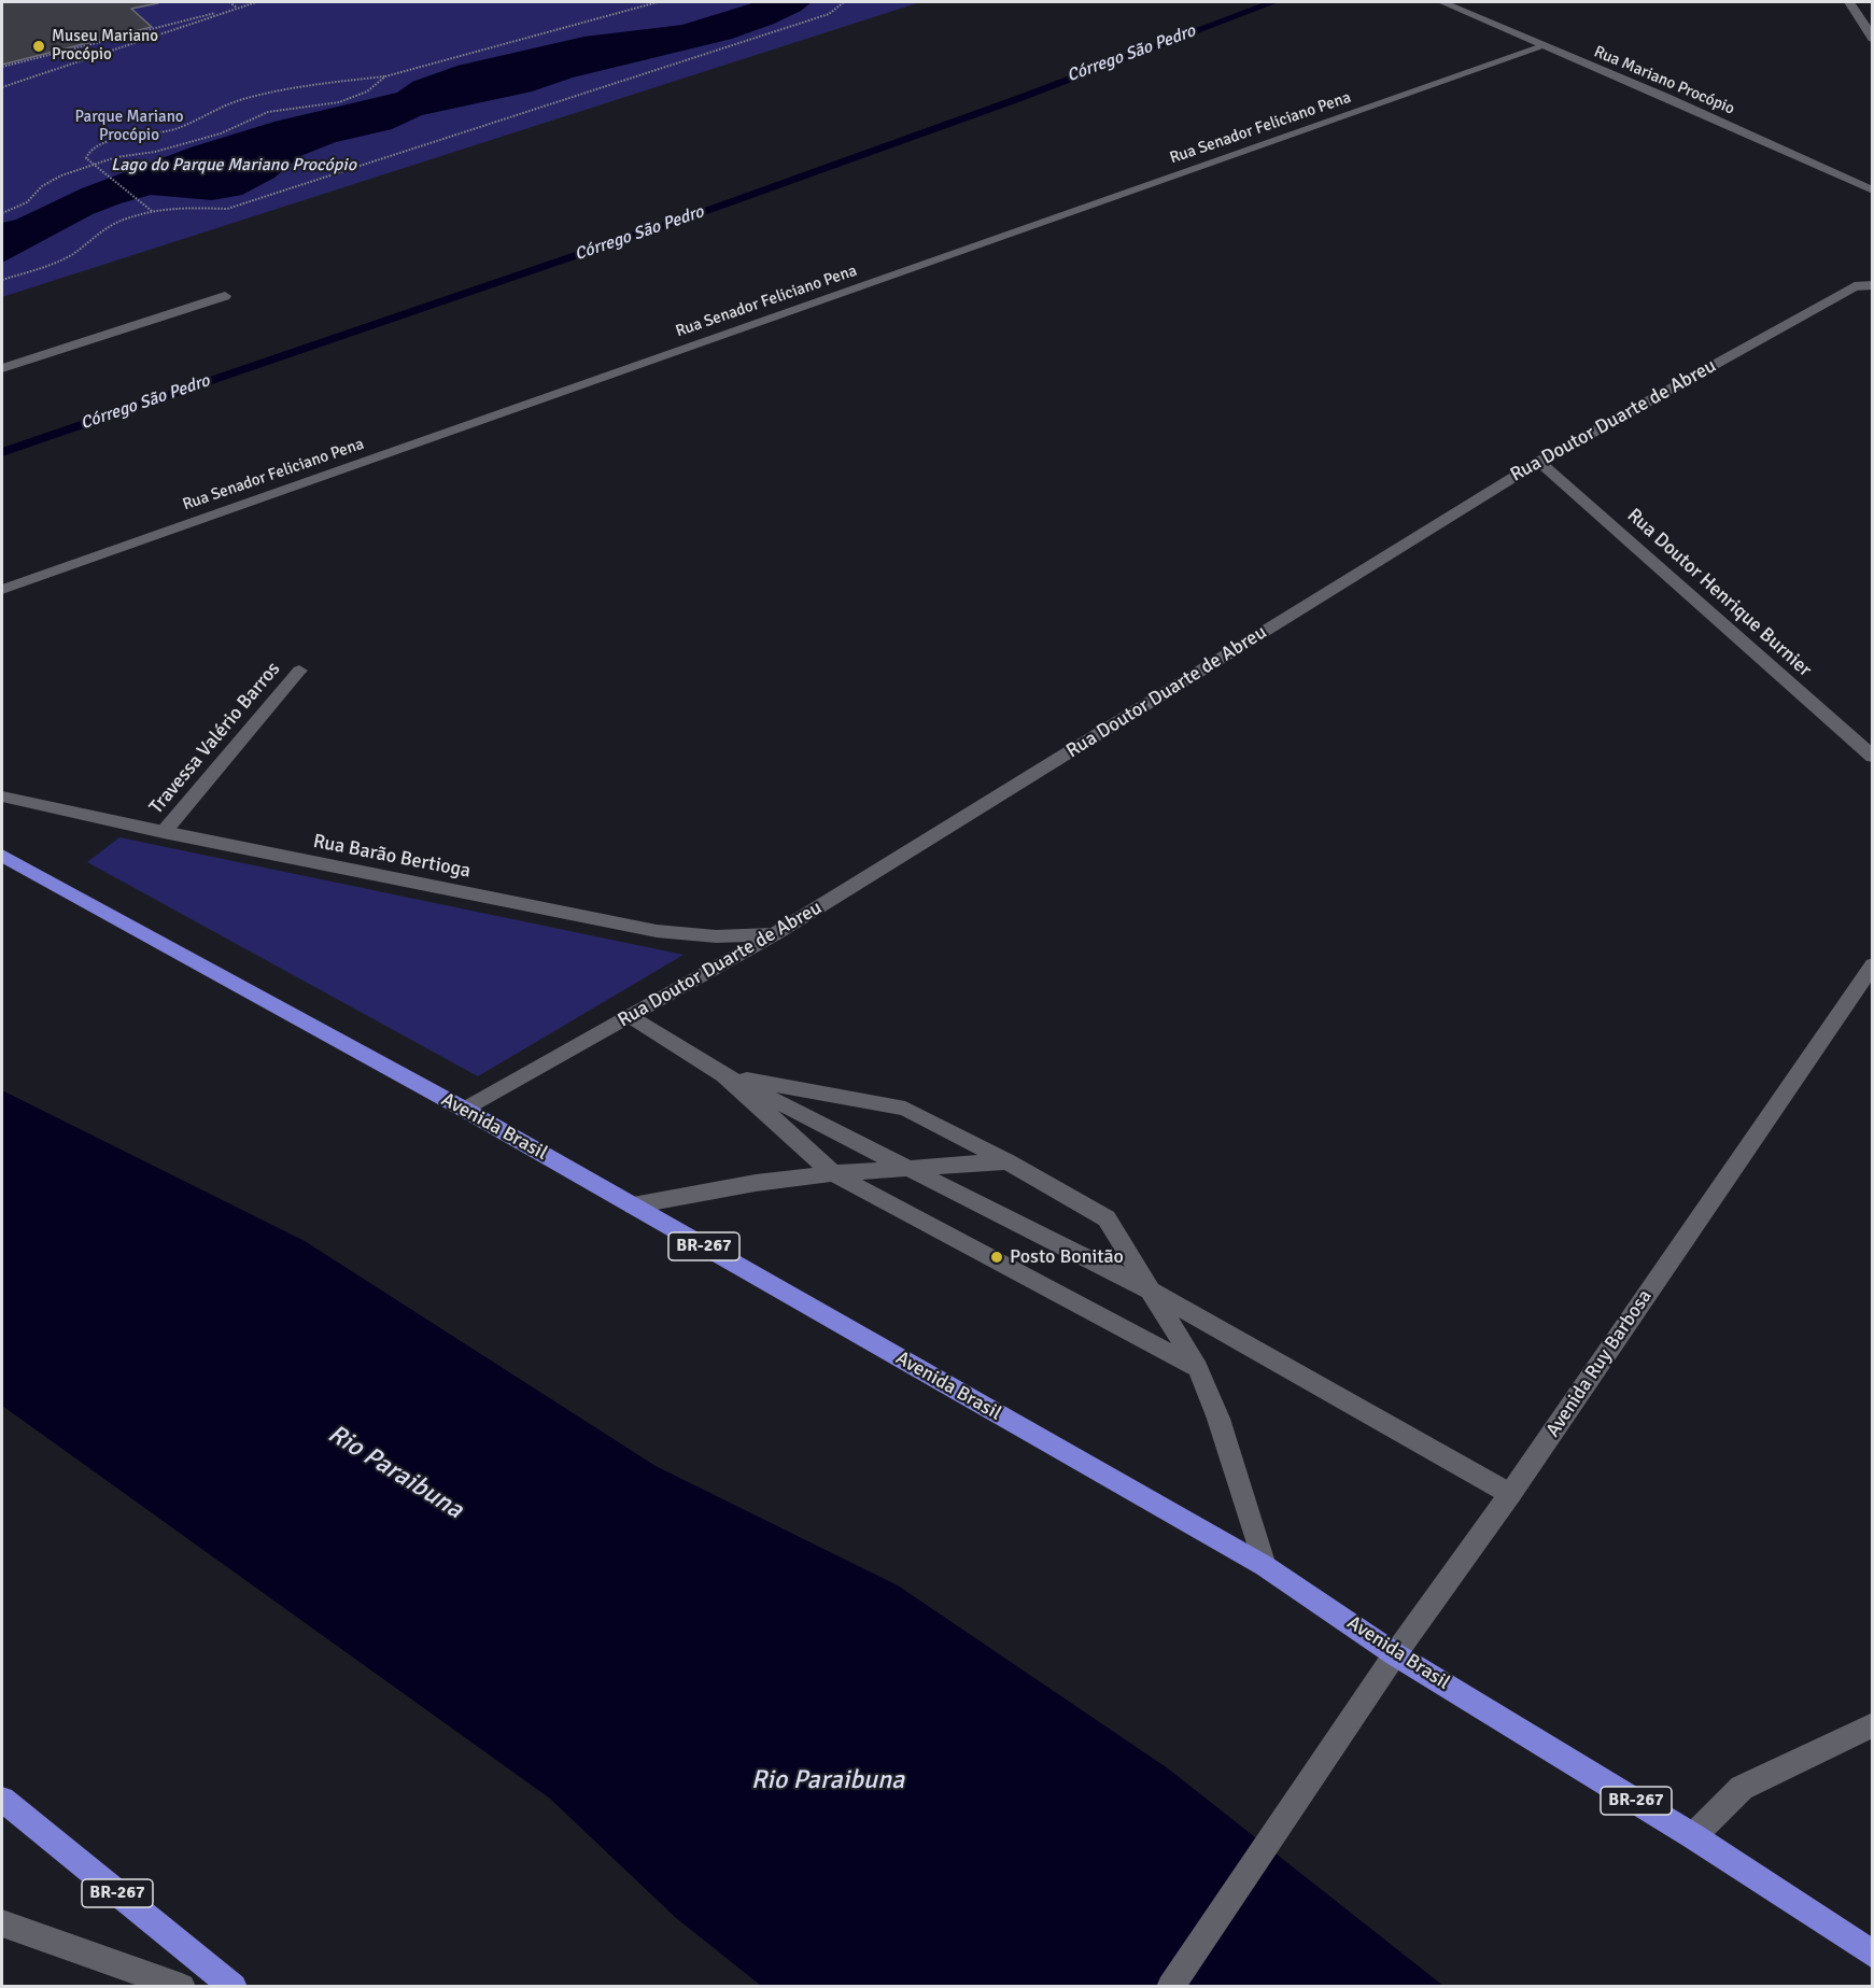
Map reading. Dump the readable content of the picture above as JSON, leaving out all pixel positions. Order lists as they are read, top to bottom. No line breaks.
{"streets":{"highway":["Avenida Brasil","BR-267"],"street":["Rua Mariano Procópio","Rua Senador Feliciano Pena","Rua Doutor Duarte de Abreu","Rua Doutor Henrique Burnier","Travessa Valério Barros","Rua Barão Bertioga","Avenida Ruy Barbosa"]},"crossings":[["Rua Mariano Procópio","Rua Senador Feliciano Pena"],["Rua Doutor Duarte de Abreu","Rua Doutor Henrique Burnier"],["Rua Doutor Duarte de Abreu","Rua Barão Bertioga"],["Rua Doutor Duarte de Abreu","Avenida Brasil"],["Travessa Valério Barros","Rua Barão Bertioga"],["Avenida Brasil","Avenida Ruy Barbosa"]],"water":["Córrego São Pedro","Lago do Parque Mariano Procópio","Rio Paraibuna"],"parks":["Parque Mariano Procópio"],"places":["Museu Mariano Procópio","Posto Bonitão"]}
